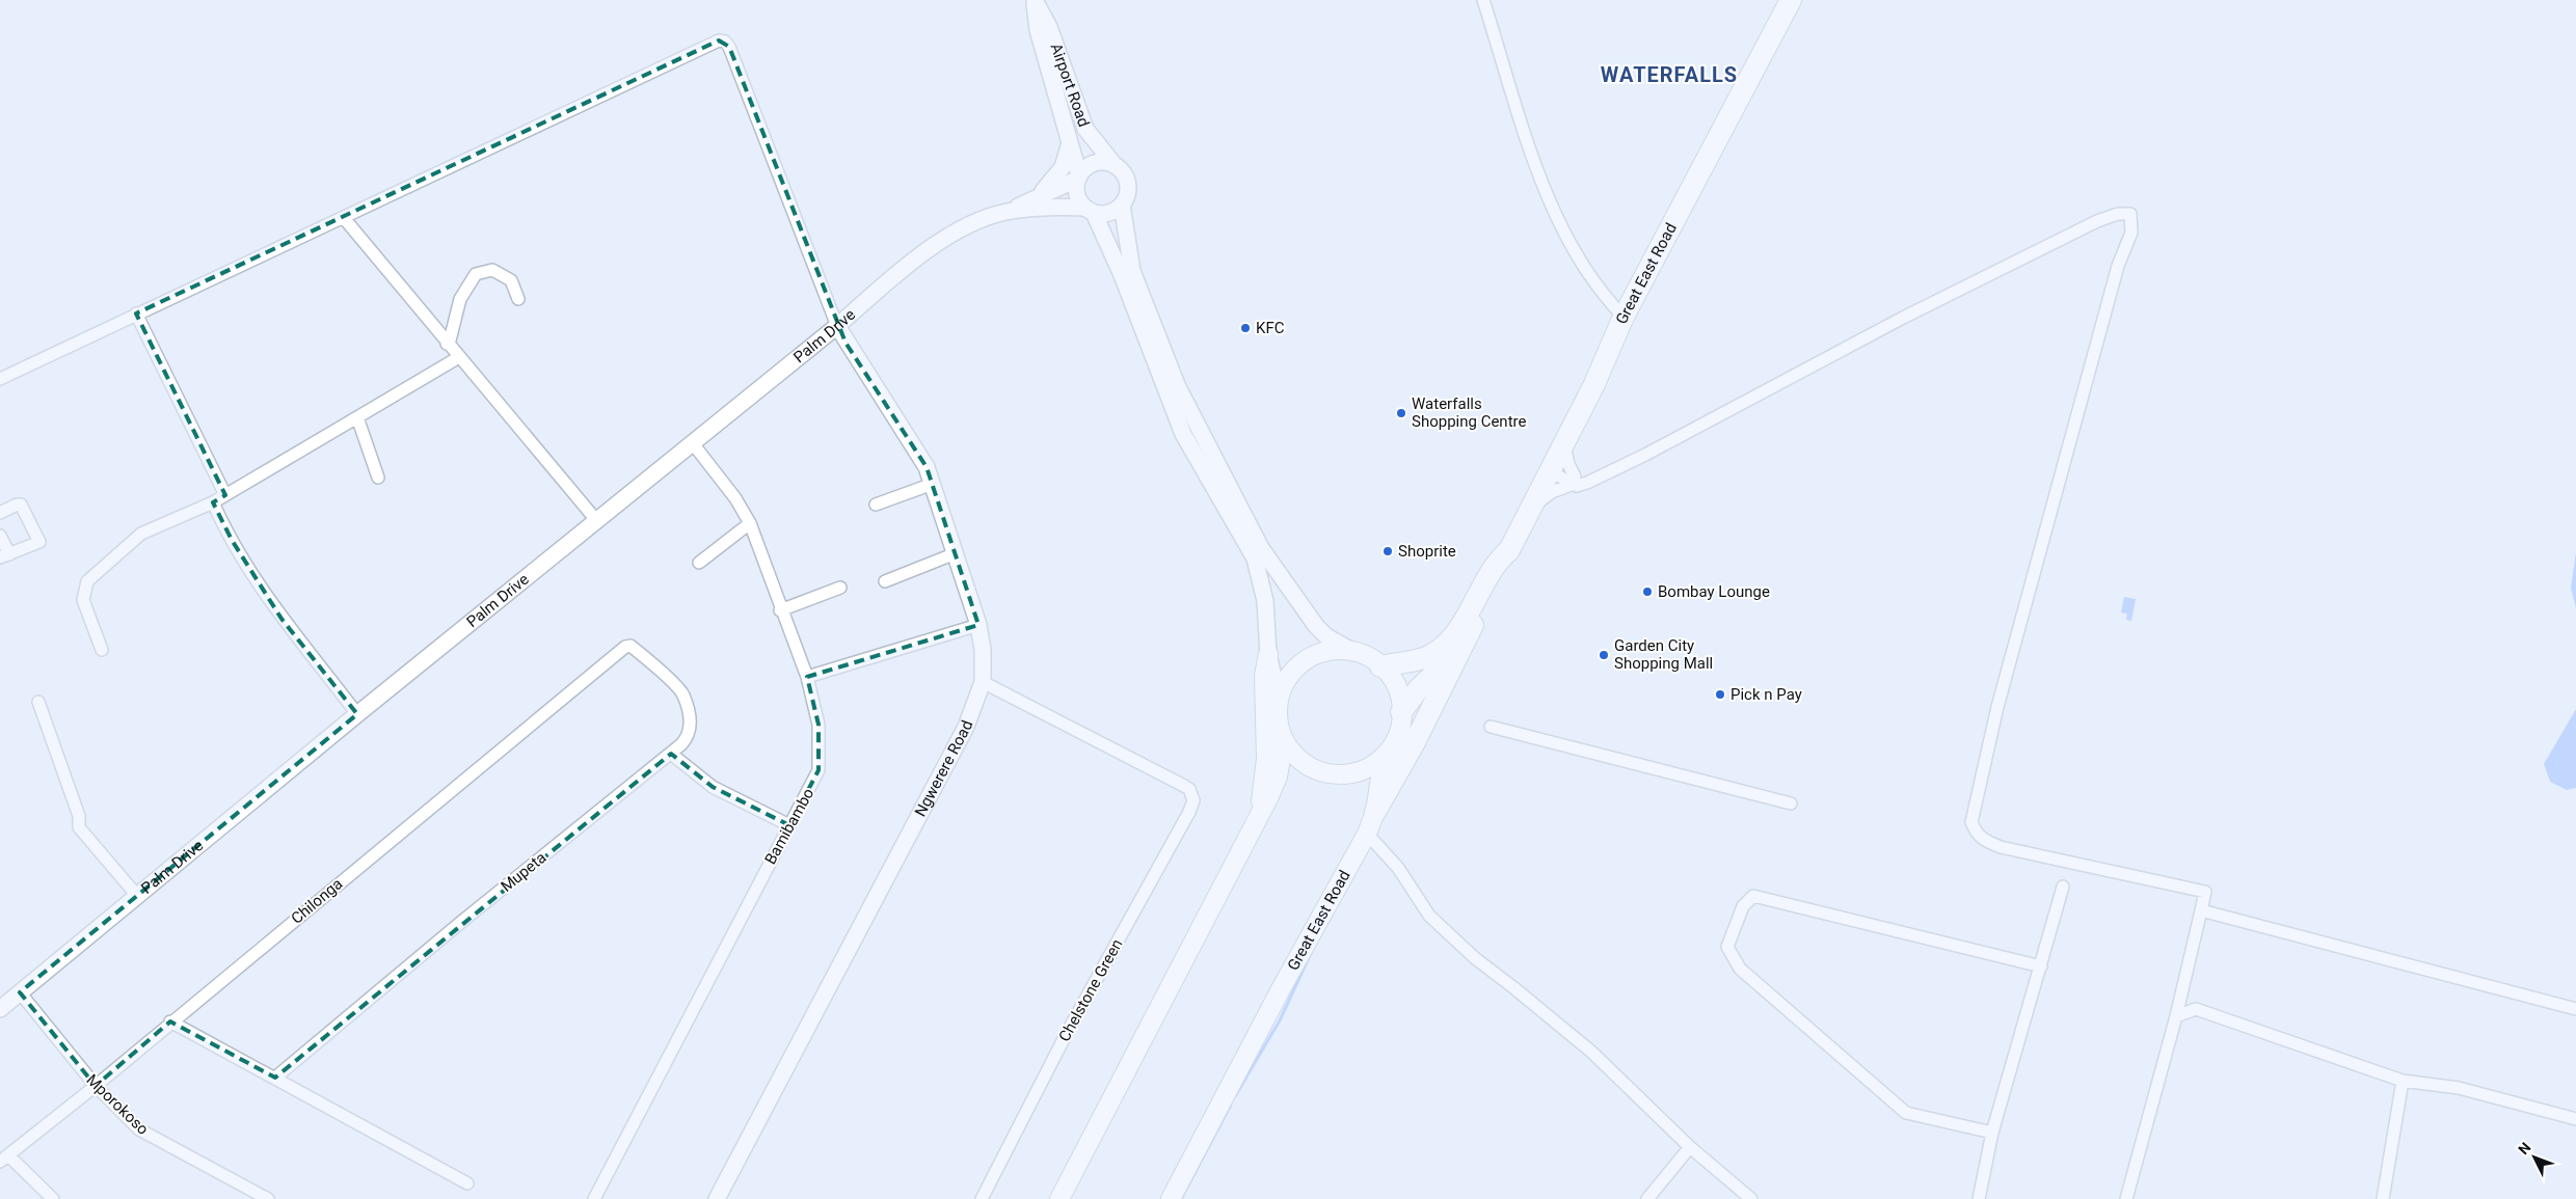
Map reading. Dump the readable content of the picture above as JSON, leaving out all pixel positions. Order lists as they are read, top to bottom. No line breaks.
{"streets":{"highway":["Great East Road"],"street":["Airport Road","Palm Drive","Ngwerere Road","Bamibambo","Mupeta","Chilonga","Chelstone Green","Mporokoso"]},"crossings":[["Airport Road","Palm Drive"],["Palm Drive","Ngwerere Road"],["Palm Drive","Bamibambo"],["Palm Drive","Mporokoso"],["Ngwerere Road","Chelstone Green"],["Mupeta","Chilonga"],["Chilonga","Mporokoso"]],"districts":["WATERFALLS"],"places":["KFC","Waterfalls Shopping Centre","Shoprite","Bombay Lounge","Garden City Shopping Mall","Pick n Pay"],"north":"top left"}
